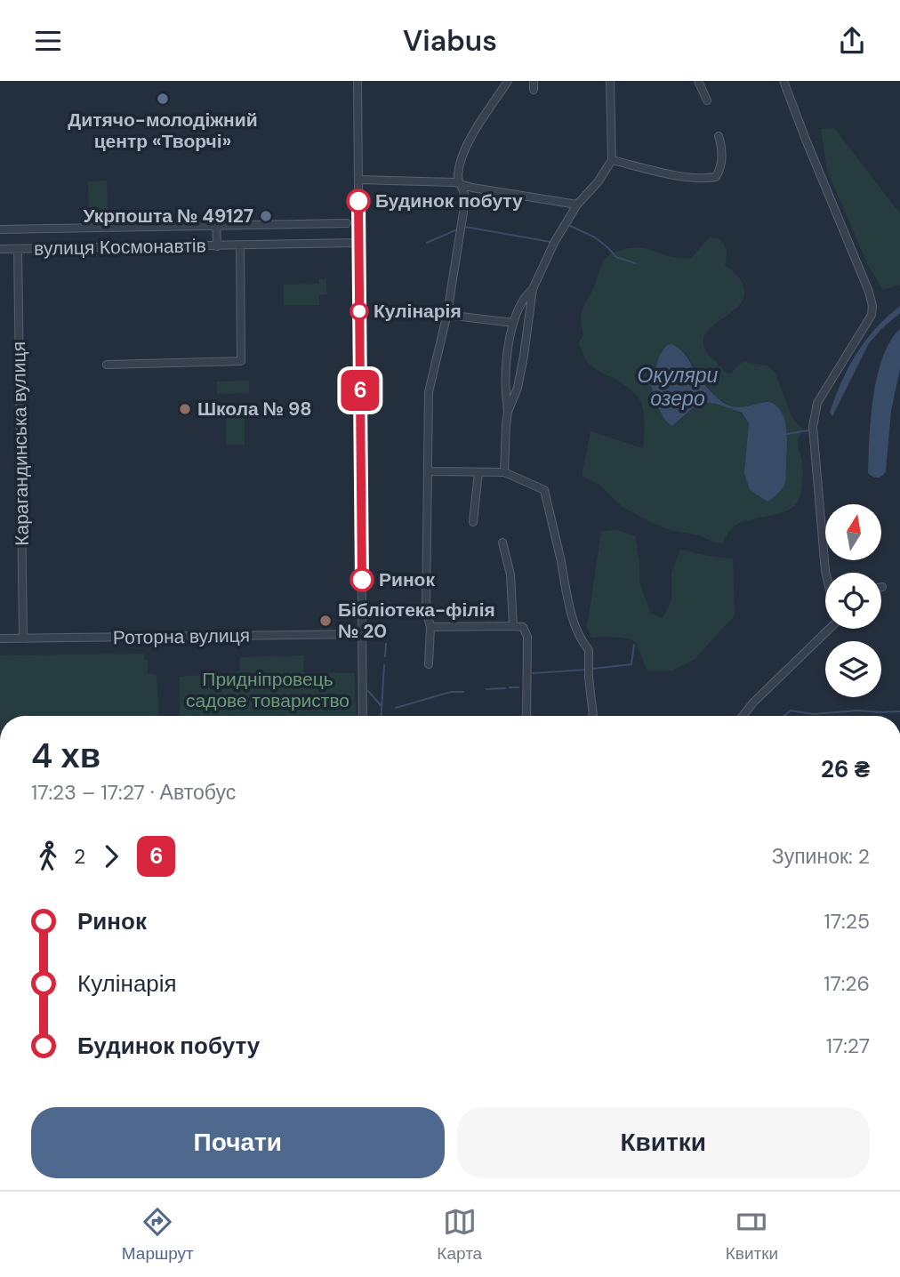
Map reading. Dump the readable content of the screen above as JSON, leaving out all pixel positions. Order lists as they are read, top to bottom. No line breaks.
{"streets":{"street":["вулиця Космонавтів","Карагандинська вулиця","Роторна вулиця"]},"crossings":[["вулиця Космонавтів","Карагандинська вулиця"],["Карагандинська вулиця","Роторна вулиця"]],"water":["Окуляри озеро"],"parks":["Придніпровець садове товариство"],"places":["Дитячо-молодіжний центр «Творчі»","Будинок побуту","Укрпошта № 49127","Кулінарія","Школа № 98","Ринок","Бібліотека-філія № 20"],"lines":["bus line 6"],"north":"top","page":{"header":"Viabus","on_map":"6","heading":["4 хв","17:23 – 17:27 · Автобус","26 ₴"],"legs":["2","6","Зупинок: 2"],"list":[{"name":"Ринок","value":"17:25"},{"name":"Кулінарія","value":"17:26"},{"name":"Будинок побуту","value":"17:27"}],"buttons":["Почати","Квитки"],"tabs":["Маршрут","Карта","Квитки"]}}
